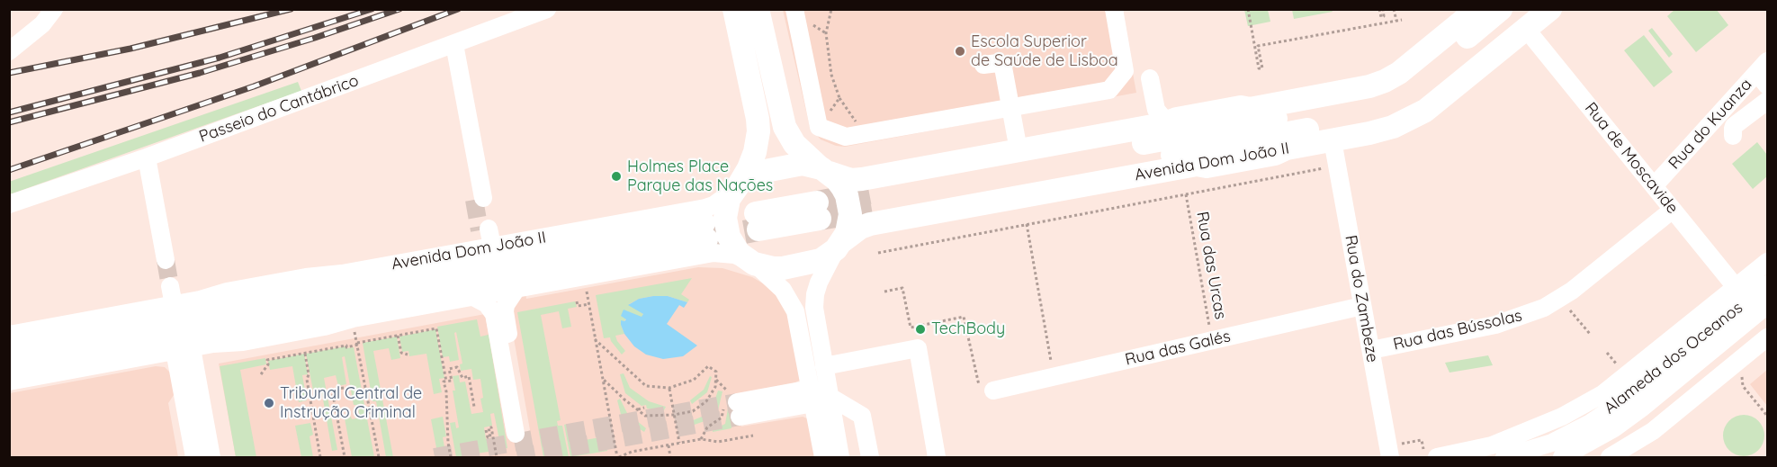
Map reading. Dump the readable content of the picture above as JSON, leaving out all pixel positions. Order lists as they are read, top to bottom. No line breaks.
{"streets":{"main road":["Avenida Dom João II"],"street":["Passeio do Cantábrico","Rua do Kuanza","Rua de Moscavide","Rua do Zambeze","Rua das Bússolas","Rua das Galés","Alameda dos Oceanos"],"path":["Rua das Urcas"]},"crossings":[["Rua do Kuanza","Rua de Moscavide"],["Rua de Moscavide","Avenida Dom João II"],["Rua de Moscavide","Rua das Bússolas"],["Rua de Moscavide","Alameda dos Oceanos"],["Avenida Dom João II","Rua do Zambeze"],["Rua das Urcas","Rua das Galés"],["Rua do Zambeze","Rua das Bússolas"],["Rua do Zambeze","Rua das Galés"]],"places":["Escola Superior de Saúde de Lisboa","Holmes Place Parque das Nações","TechBody","Tribunal Central de Instrução Criminal"]}
